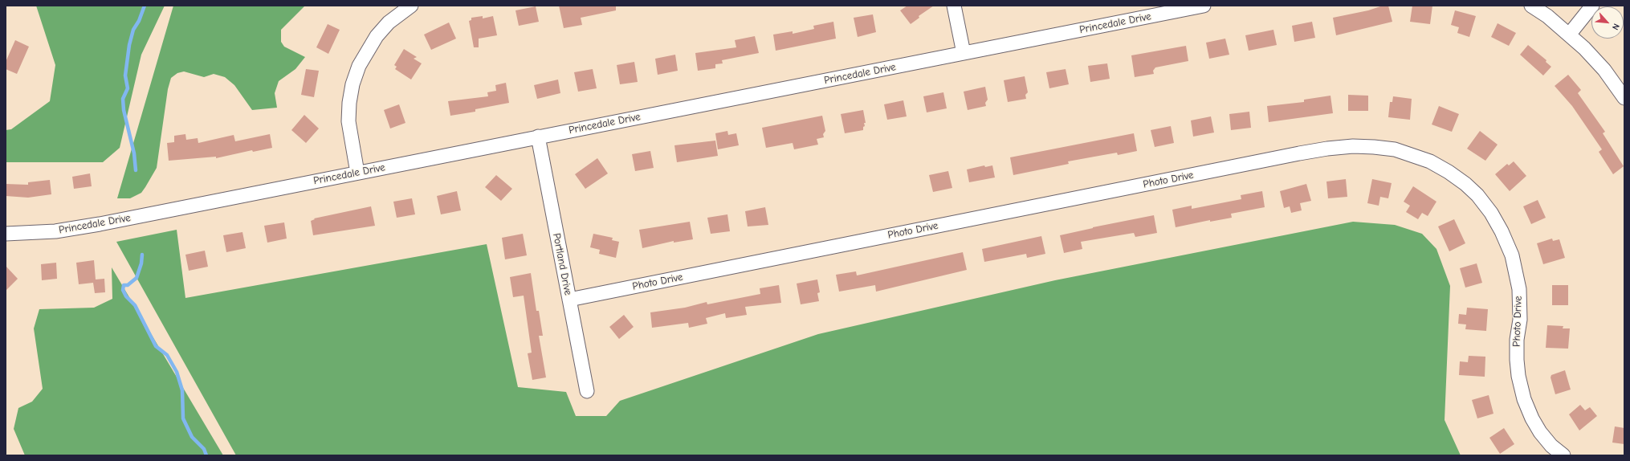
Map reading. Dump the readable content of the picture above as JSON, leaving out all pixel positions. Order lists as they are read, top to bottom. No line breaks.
{"streets":{"street":["Princedale Drive","Photo Drive","Portland Drive"]},"crossings":[["Princedale Drive","Portland Drive"],["Photo Drive","Portland Drive"]],"north":"bottom right"}
